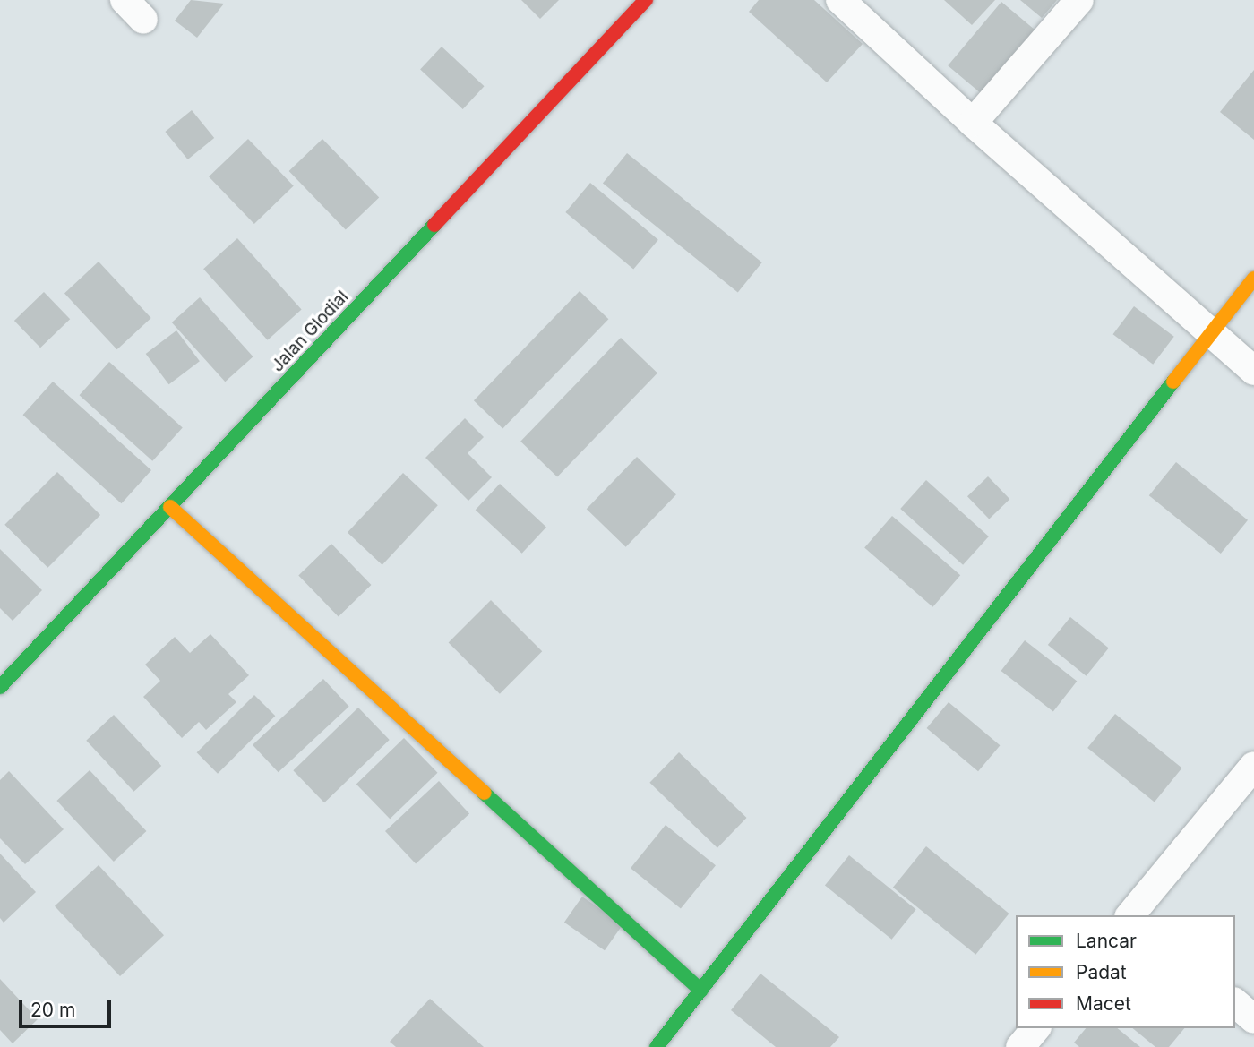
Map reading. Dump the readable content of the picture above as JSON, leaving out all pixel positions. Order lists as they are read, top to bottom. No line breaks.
{"streets":{"street":["Jalan Glodial"]},"legend":["Lancar","Padat","Macet"],"scale_bar":"20 m"}
